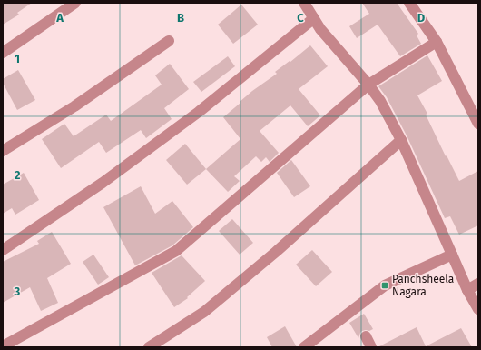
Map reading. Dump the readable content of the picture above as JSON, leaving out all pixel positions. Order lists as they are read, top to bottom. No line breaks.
{"places":{"transit":["Panchsheela Nagara"]},"grid":{"columns":["A","B","C","D"],"rows":["1","2","3"]}}
